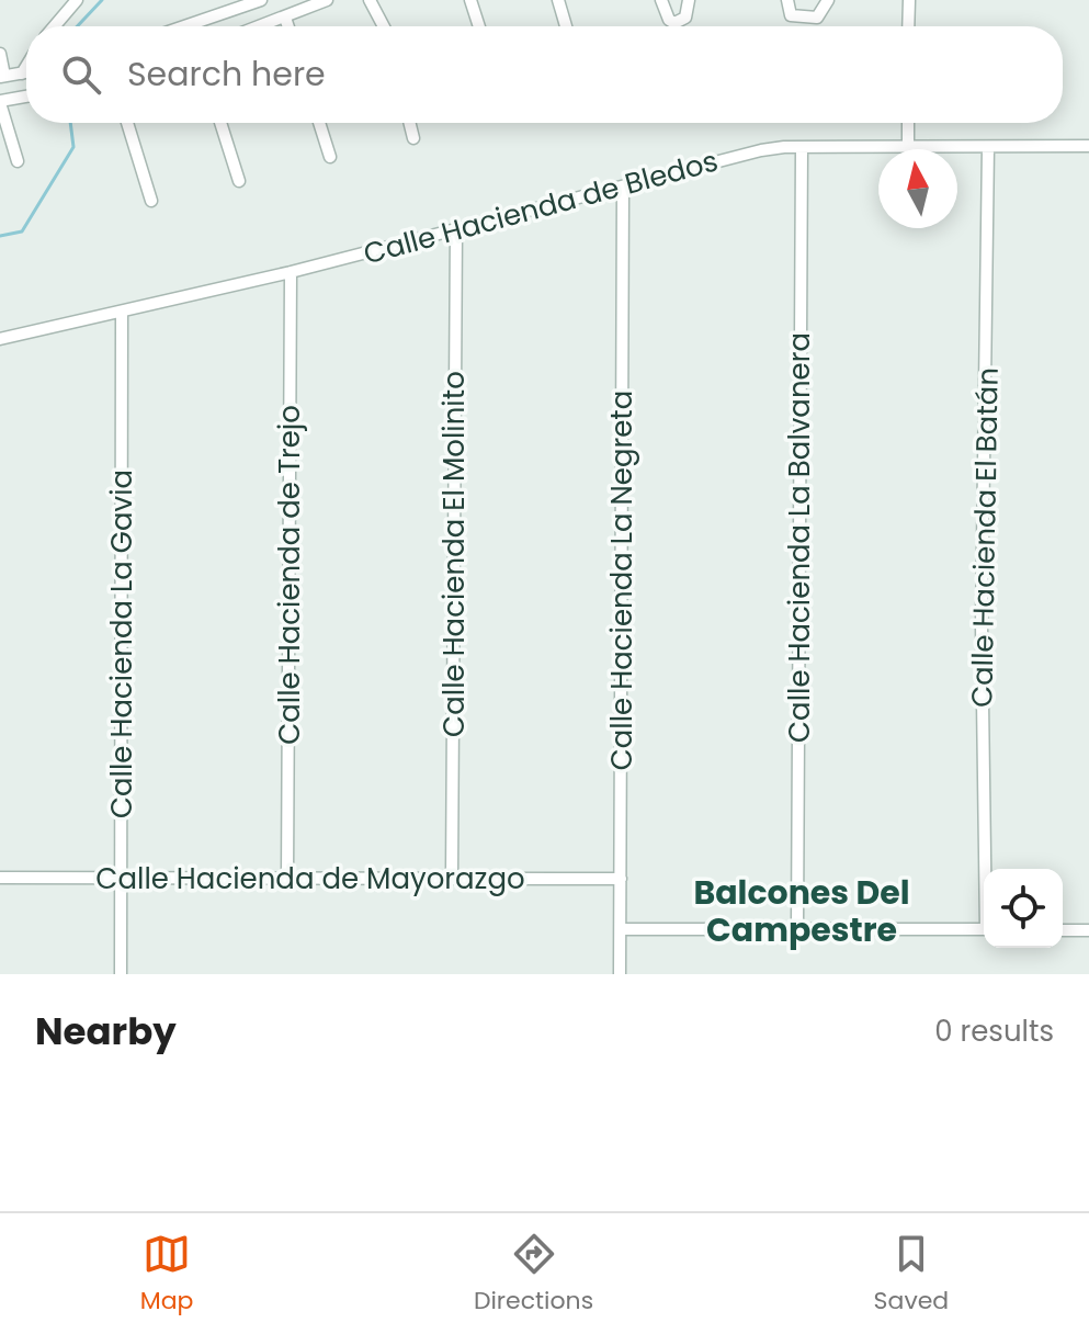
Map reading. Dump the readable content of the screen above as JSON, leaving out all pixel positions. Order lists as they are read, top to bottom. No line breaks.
{"streets":{"street":["Calle Hacienda de Bledos","Calle Hacienda La Balvanera","Calle Hacienda El Batán","Calle Hacienda El Molinito","Calle Hacienda de Trejo","Calle Hacienda La Negreta","Calle Hacienda La Gavia","Calle Hacienda de Mayorazgo"]},"crossings":[["Calle Hacienda de Bledos","Calle Hacienda La Balvanera"],["Calle Hacienda de Bledos","Calle Hacienda El Batán"],["Calle Hacienda de Bledos","Calle Hacienda El Molinito"],["Calle Hacienda de Bledos","Calle Hacienda de Trejo"],["Calle Hacienda de Bledos","Calle Hacienda La Negreta"],["Calle Hacienda de Bledos","Calle Hacienda La Gavia"],["Calle Hacienda El Molinito","Calle Hacienda de Mayorazgo"],["Calle Hacienda de Trejo","Calle Hacienda de Mayorazgo"],["Calle Hacienda La Negreta","Calle Hacienda de Mayorazgo"],["Calle Hacienda La Gavia","Calle Hacienda de Mayorazgo"]],"districts":["Balcones Del Campestre"],"north":"top","page":{"search":"Search here","heading":["Nearby","0 results"],"nav":["Map","Directions","Saved"]}}
